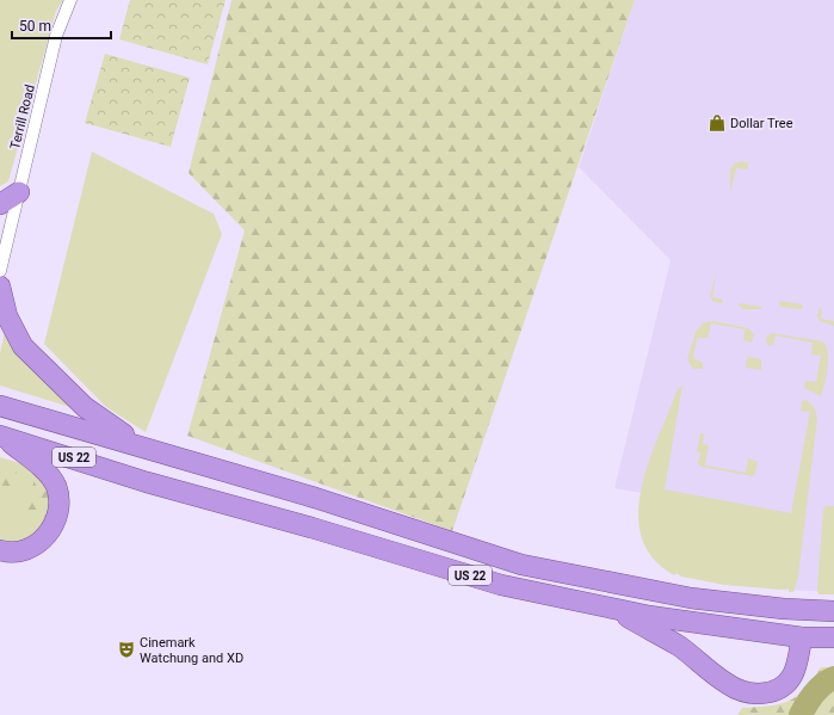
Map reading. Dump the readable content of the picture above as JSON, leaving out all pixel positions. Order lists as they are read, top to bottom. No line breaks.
{"streets":{"highway":["US 22"],"street":["Terrill Road"]},"places":{"shop":["Dollar Tree"],"theatre":["Cinemark Watchung and XD"]},"scale_bar":"50 m"}
